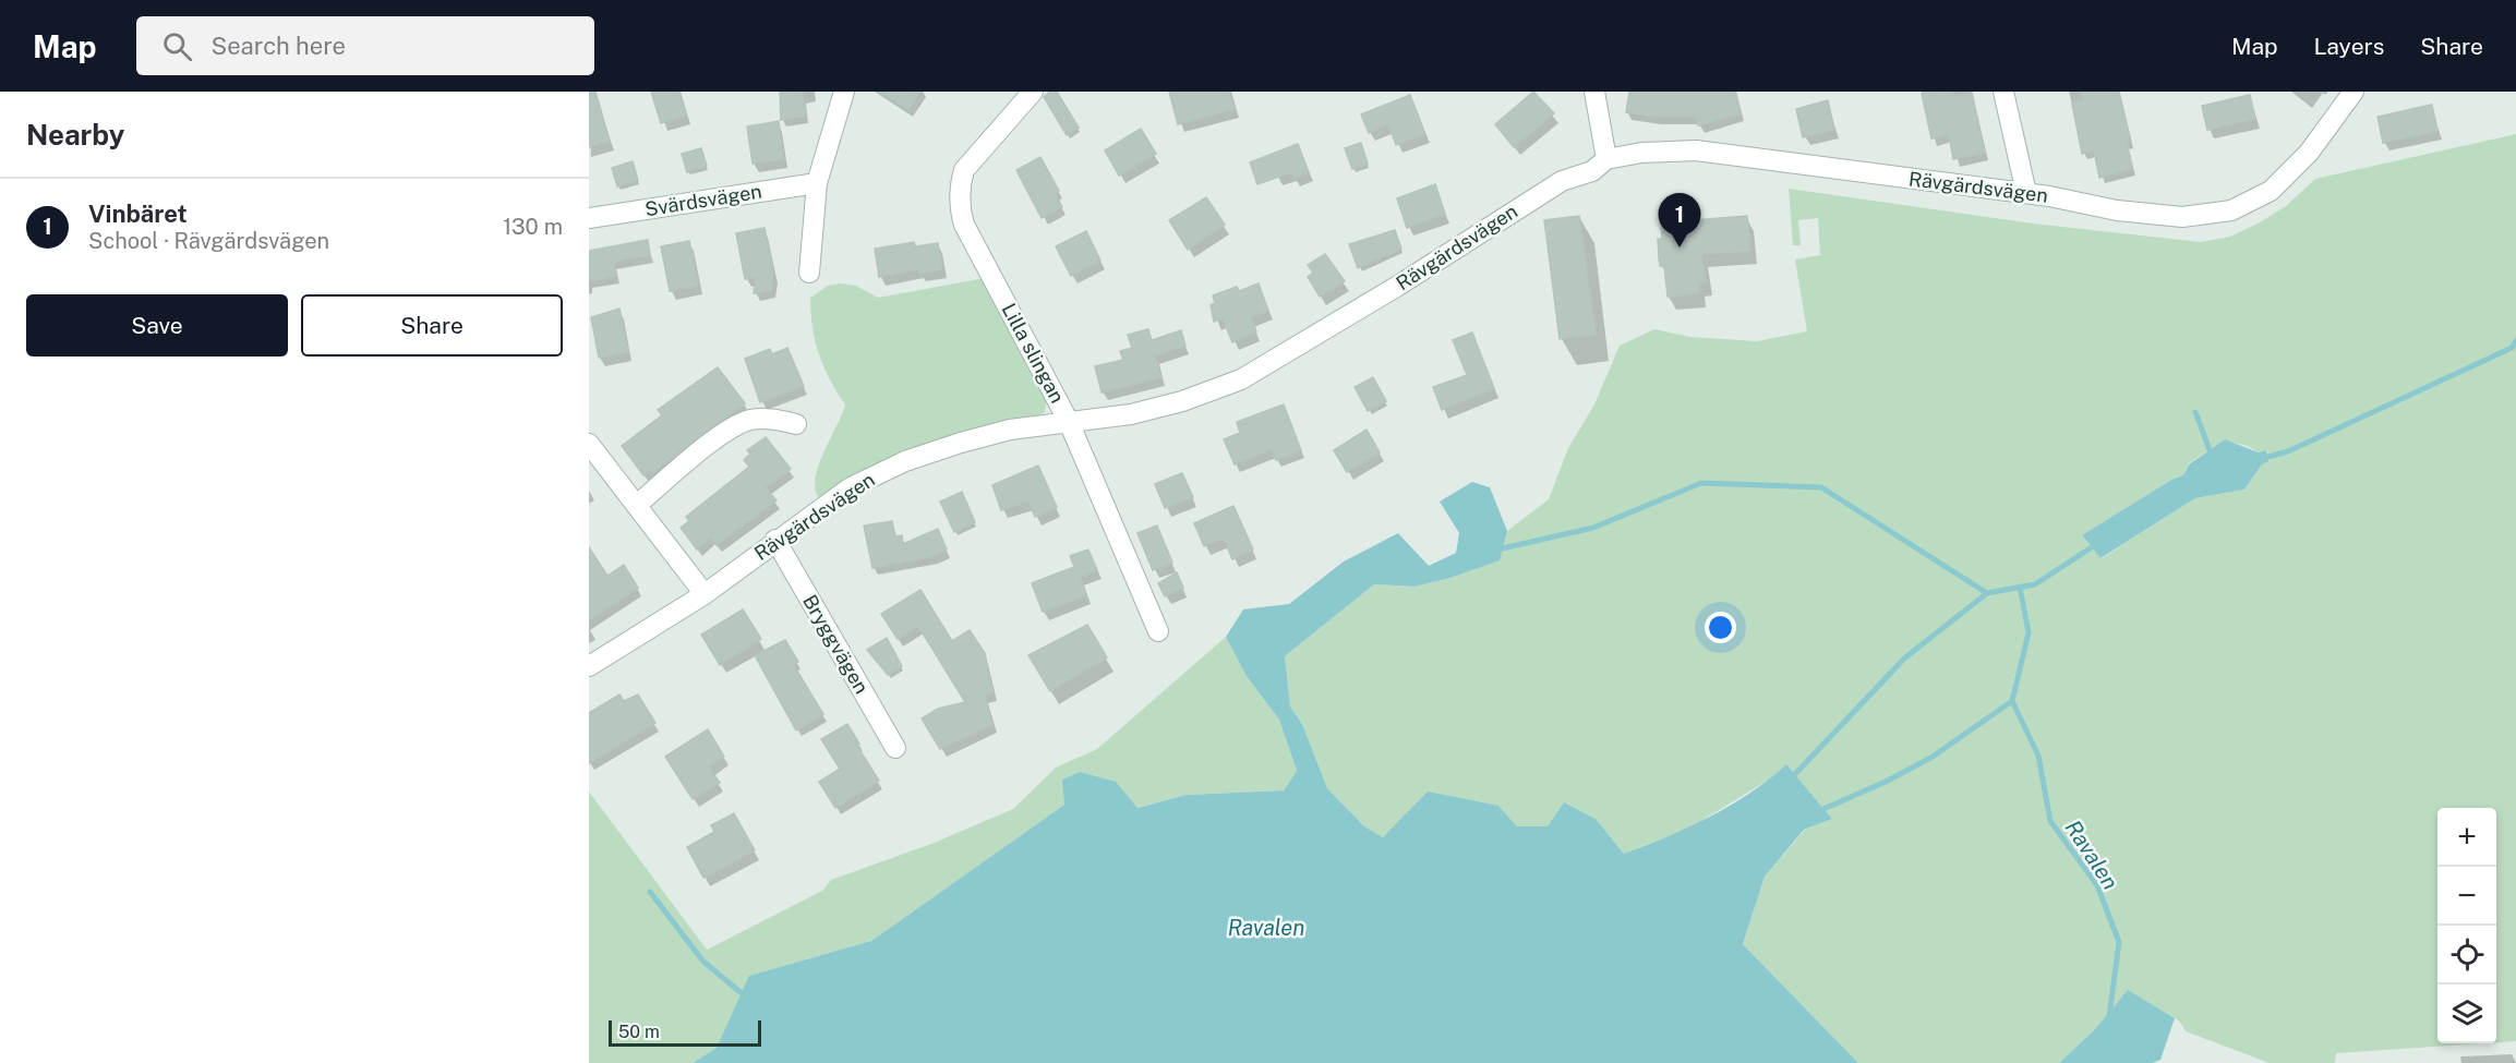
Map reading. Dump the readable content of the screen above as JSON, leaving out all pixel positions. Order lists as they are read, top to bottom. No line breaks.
{"streets":{"street":["Rävgärdsvägen","Svärdsvägen","Lilla slingan","Bryggvägen"]},"crossings":[["Rävgärdsvägen","Lilla slingan"],["Rävgärdsvägen","Bryggvägen"]],"water":["Ravalen"],"scale_bar":"50 m","page":{"header":"Map","search":"Search here","nav":["Map","Layers","Share"],"heading":"Nearby","list":[{"mark":"1","name":"Vinbäret","note":"School · Rävgärdsvägen","value":"130 m"}],"pins":"1","buttons":["Save","Share"],"map_buttons":["+","−"],"scale":"50 m"}}
